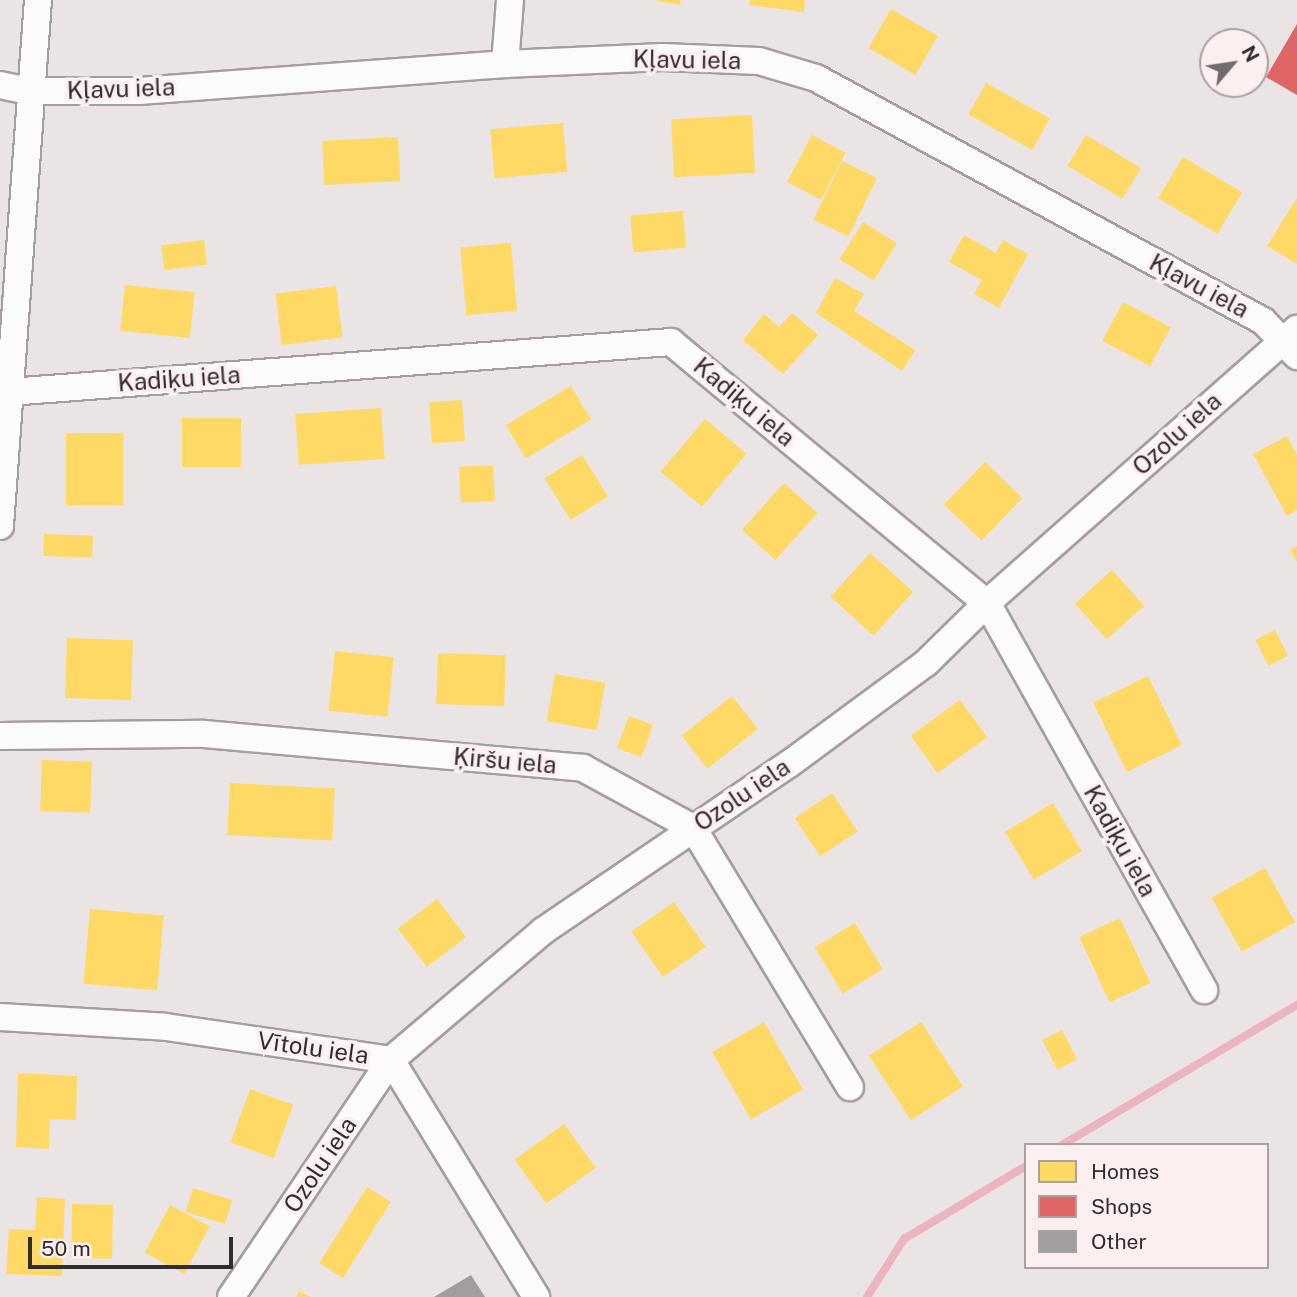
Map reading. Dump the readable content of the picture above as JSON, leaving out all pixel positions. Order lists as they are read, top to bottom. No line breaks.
{"streets":{"street":["Kļavu iela","Kadiķu iela","Ozolu iela","Ķiršu iela","Vītolu iela"]},"crossings":[["Kļavu iela","Ozolu iela"],["Kadiķu iela","Ozolu iela"],["Ozolu iela","Ķiršu iela"],["Ozolu iela","Vītolu iela"]],"legend":["Homes","Shops","Other"],"scale_bar":"50 m","north":"top right"}
